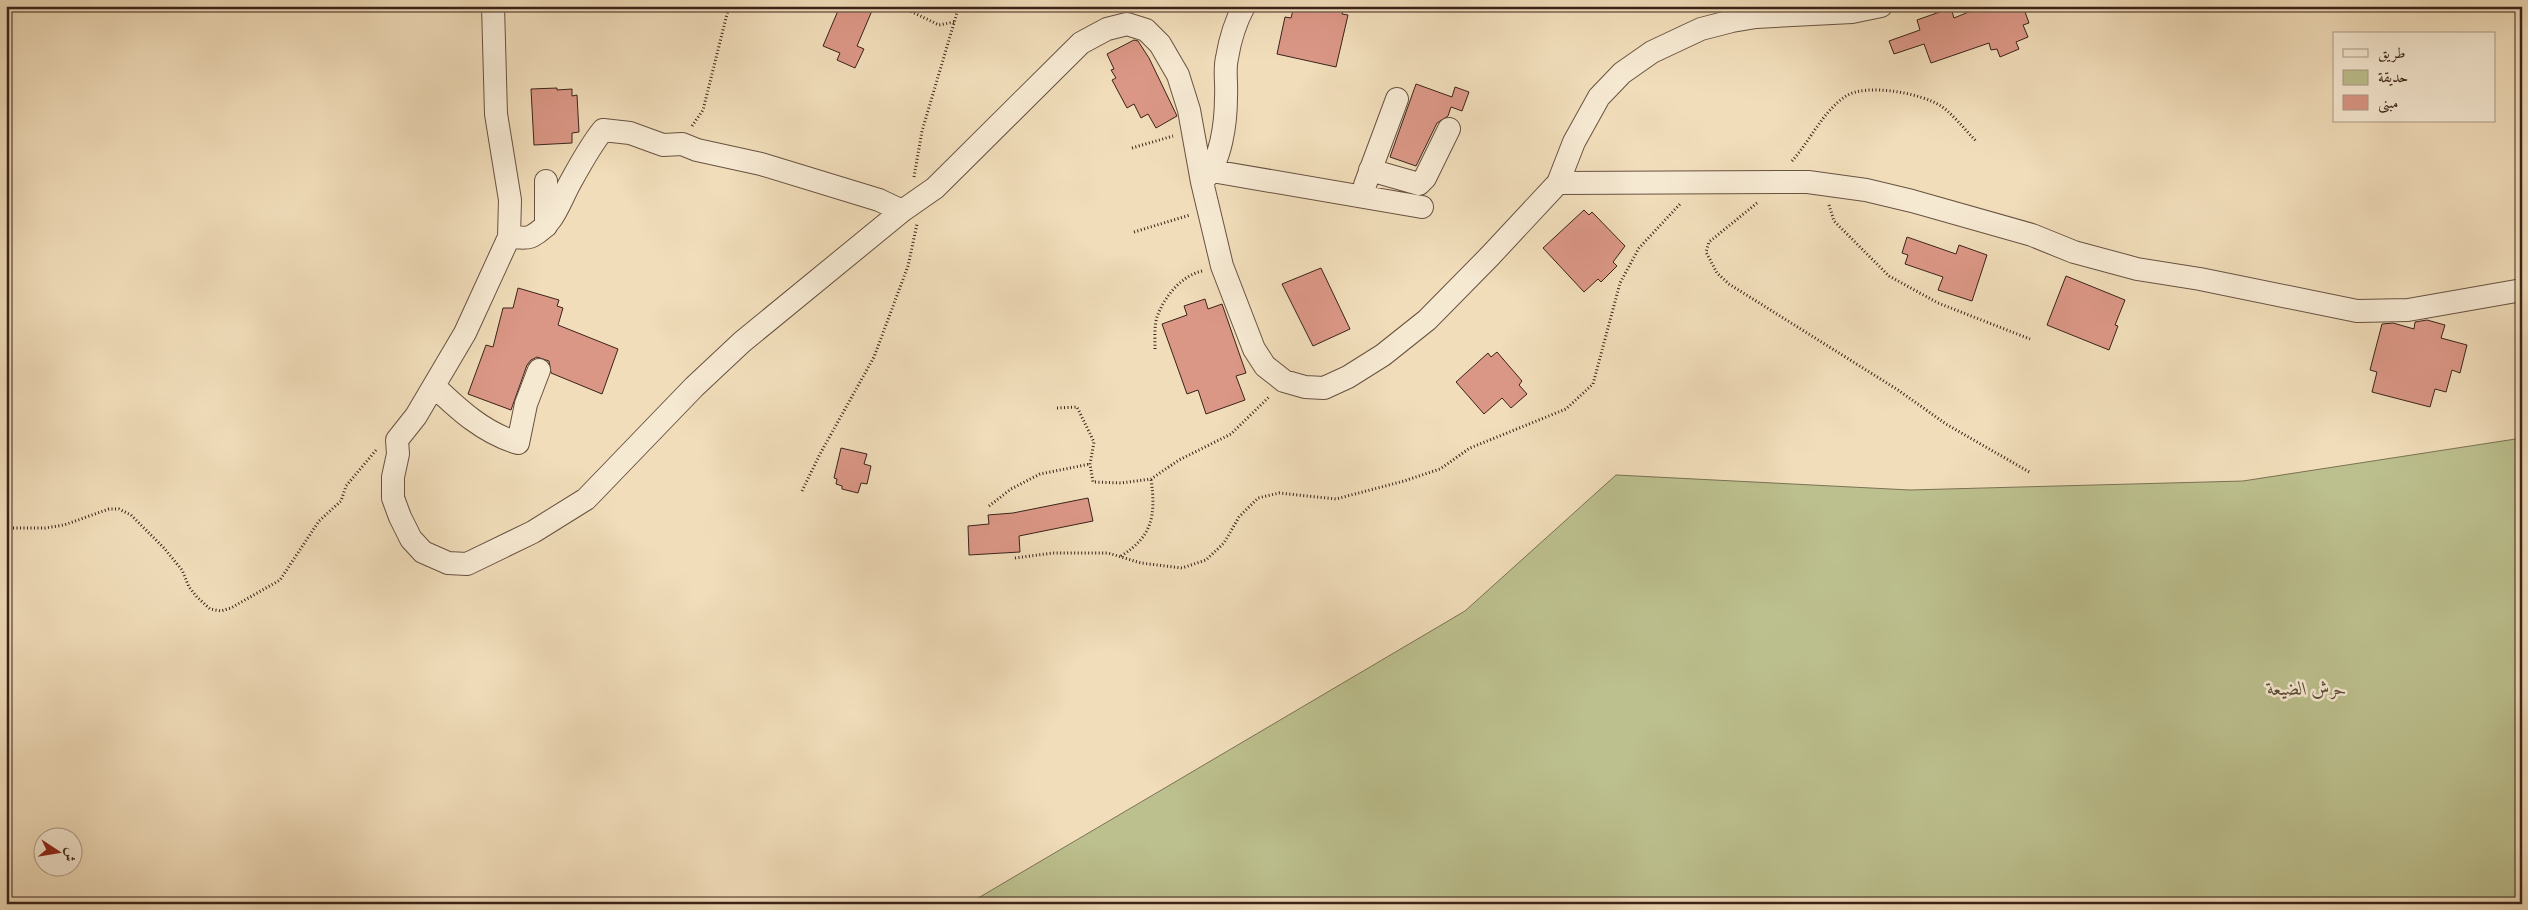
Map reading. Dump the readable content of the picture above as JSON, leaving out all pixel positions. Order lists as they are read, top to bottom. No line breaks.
{"parks":["حرش الضيعة"],"legend":["طريق","حديقة","مبنى"],"north":"right"}
